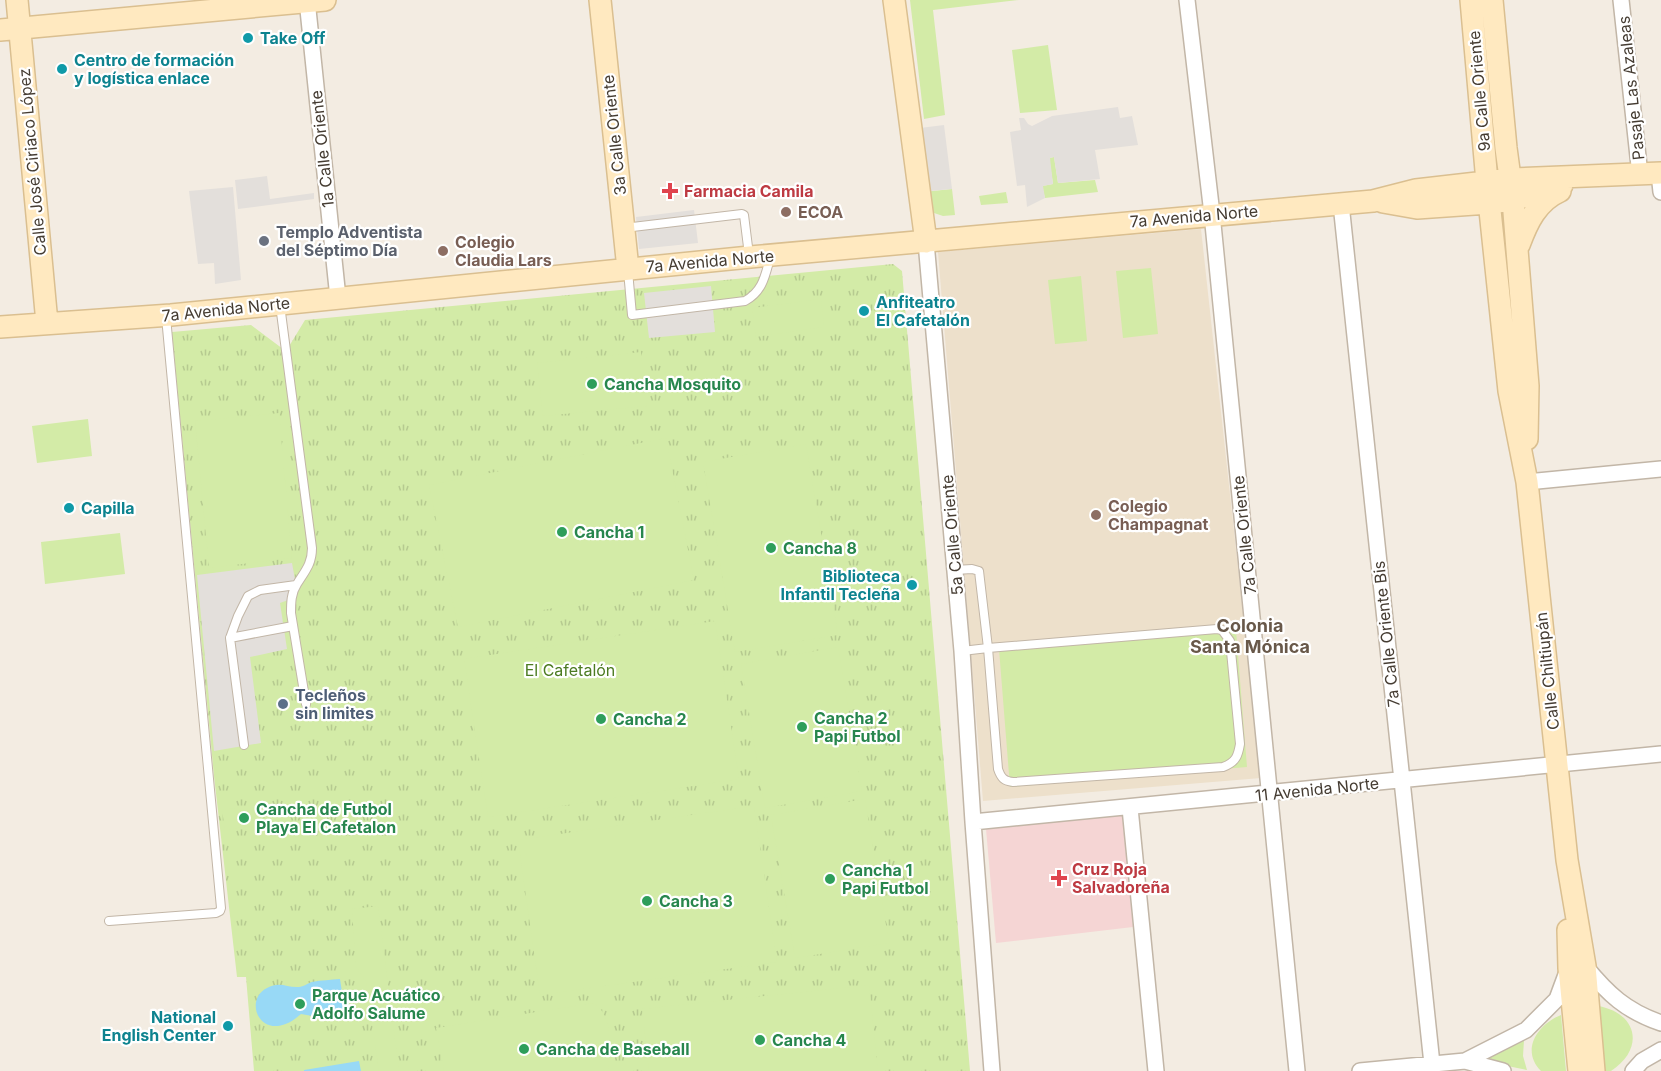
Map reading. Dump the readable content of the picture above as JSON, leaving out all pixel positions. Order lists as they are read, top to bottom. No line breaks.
{"streets":{"main road":["9a Calle Oriente","3a Calle Oriente","Calle José Ciriaco López","7a Avenida Norte","5a Calle Oriente","Calle Chiltiupán"],"street":["Pasaje Las Azaleas","1a Calle Oriente","7a Calle Oriente","7a Calle Oriente Bis","11 Avenida Norte"]},"crossings":[["Pasaje Las Azaleas","7a Avenida Norte"],["9a Calle Oriente","7a Avenida Norte"],["9a Calle Oriente","Calle Chiltiupán"],["3a Calle Oriente","7a Avenida Norte"],["1a Calle Oriente","7a Avenida Norte"],["Calle José Ciriaco López","7a Avenida Norte"],["7a Avenida Norte","5a Calle Oriente"],["7a Avenida Norte","7a Calle Oriente"],["7a Avenida Norte","7a Calle Oriente Bis"],["7a Avenida Norte","Calle Chiltiupán"],["5a Calle Oriente","11 Avenida Norte"],["7a Calle Oriente","11 Avenida Norte"],["7a Calle Oriente Bis","11 Avenida Norte"],["Calle Chiltiupán","11 Avenida Norte"]],"districts":["Colonia Santa Mónica"],"parks":["El Cafetalón"],"places":{"other":["Take Off","Centro de formación y logística enlace","ECOA","Templo Adventista del Séptimo Día","Colegio Claudia Lars","Anfiteatro El Cafetalón","Cancha Mosquito","Capilla","Colegio Champagnat","Cancha 1","Cancha 8","Biblioteca Infantil Tecleña","Tecleños sin limites","Cancha 2","Cancha 2 Papi Futbol","Cancha de Futbol Playa El Cafetalon","Cancha 1 Papi Futbol","Cancha 3","Parque Acuático Adolfo Salume","National English Center","Cancha 4","Cancha de Baseball"],"health":["Farmacia Camila","Cruz Roja Salvadoreña"]}}
